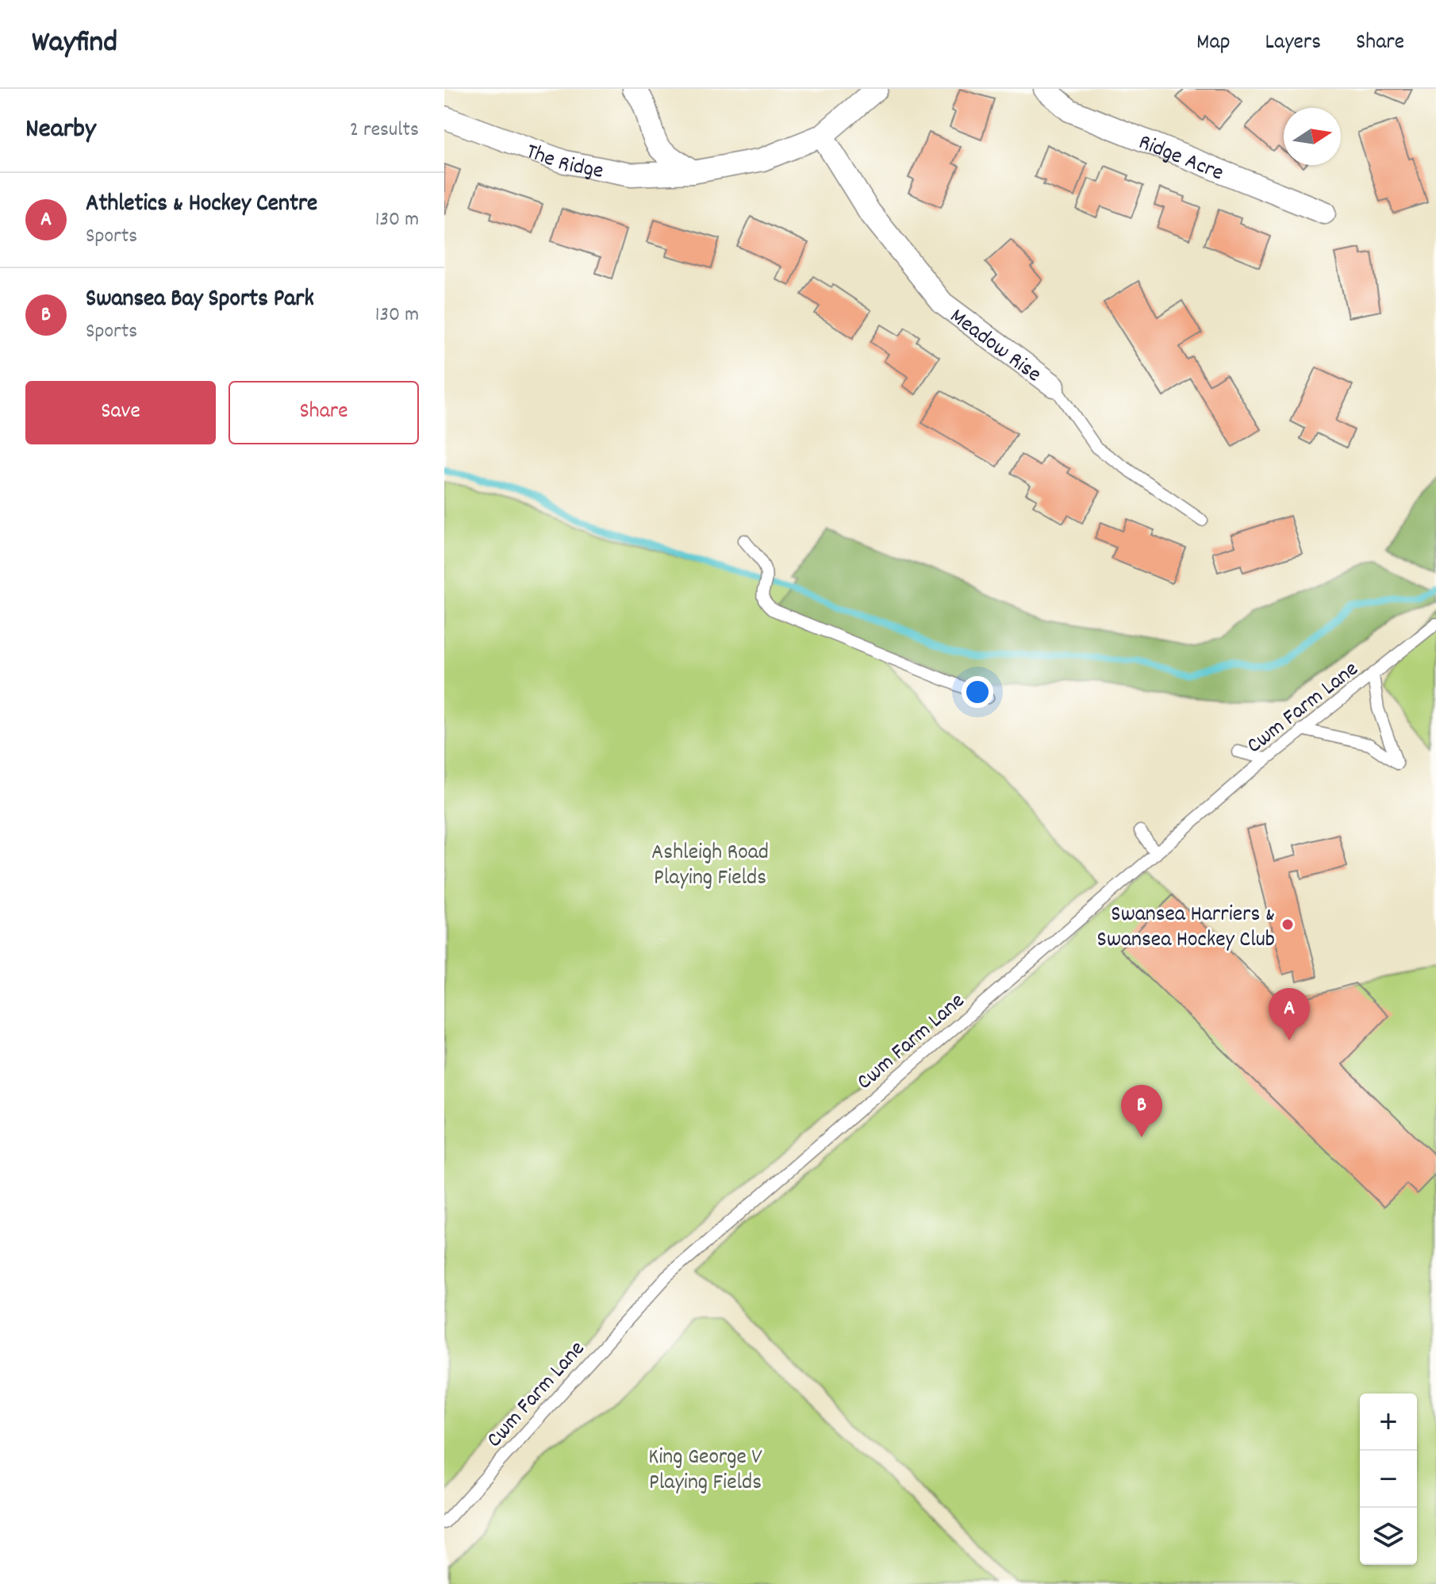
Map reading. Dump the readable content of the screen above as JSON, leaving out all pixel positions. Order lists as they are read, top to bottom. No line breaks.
{"streets":{"street":["Ridge Acre","The Ridge","Meadow Rise"],"lane":["Cwm Farm Lane"]},"crossings":[["The Ridge","Meadow Rise"]],"parks":["Ashleigh Road Playing Fields","King George V Playing Fields"],"places":["Swansea Harriers & Swansea Hockey Club"],"north":"right","page":{"header":"Wayfind","nav":["Map","Layers","Share"],"heading":["Nearby","2 results"],"list":[{"mark":"A","name":"Athletics & Hockey Centre","note":"Sports","value":"130 m"},{"mark":"B","name":"Swansea Bay Sports Park","note":"Sports","value":"130 m"}],"buttons":["Save","Share"],"pins":["A","B"],"map_buttons":["+","−"]}}
